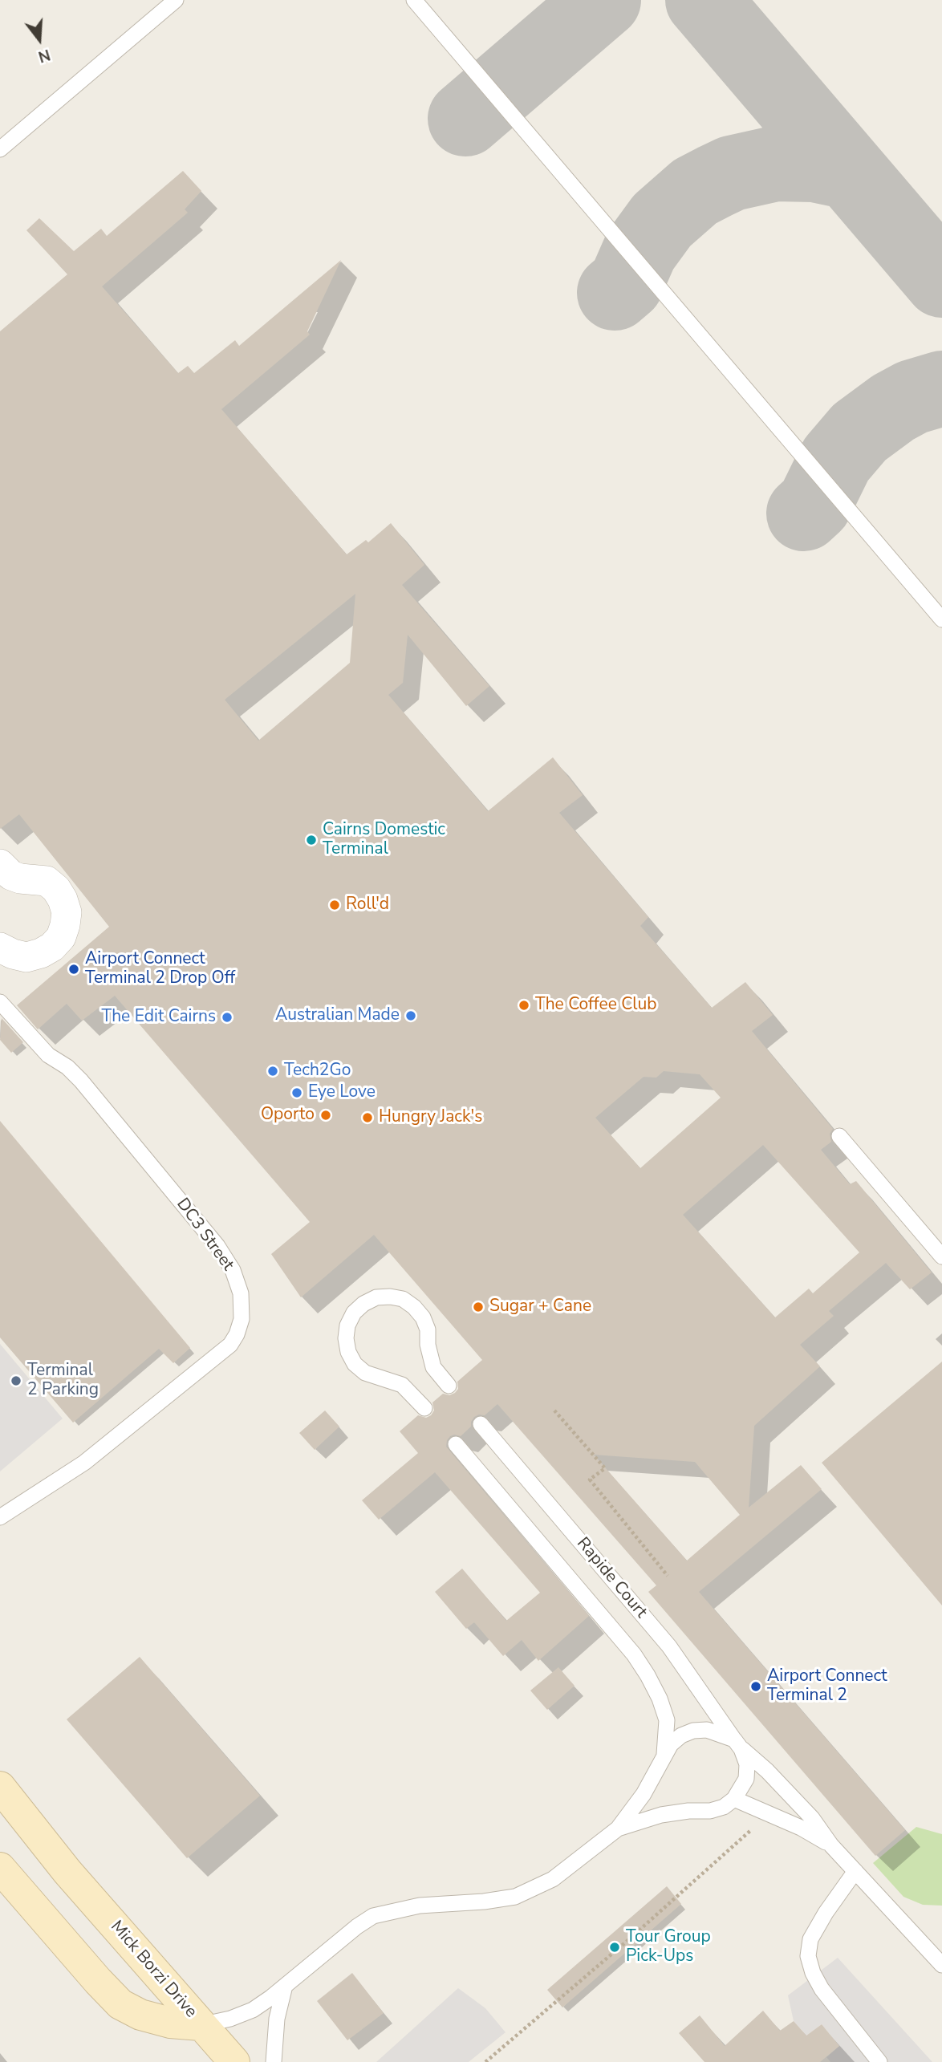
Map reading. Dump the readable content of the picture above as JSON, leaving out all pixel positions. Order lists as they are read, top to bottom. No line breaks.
{"streets":{"street":["Mick Borzi Drive"],"lane":["DC3 Street","Rapide Court"]},"places":["Cairns Domestic Terminal","Roll'd","Airport Connect Terminal 2 Drop Off","The Coffee Club","Australian Made","The Edit Cairns","Tech2Go","Eye Love","Oporto","Hungry Jack's","Sugar + Cane","Terminal 2 Parking","Airport Connect Terminal 2","Tour Group Pick-Ups"],"north":"bottom"}
